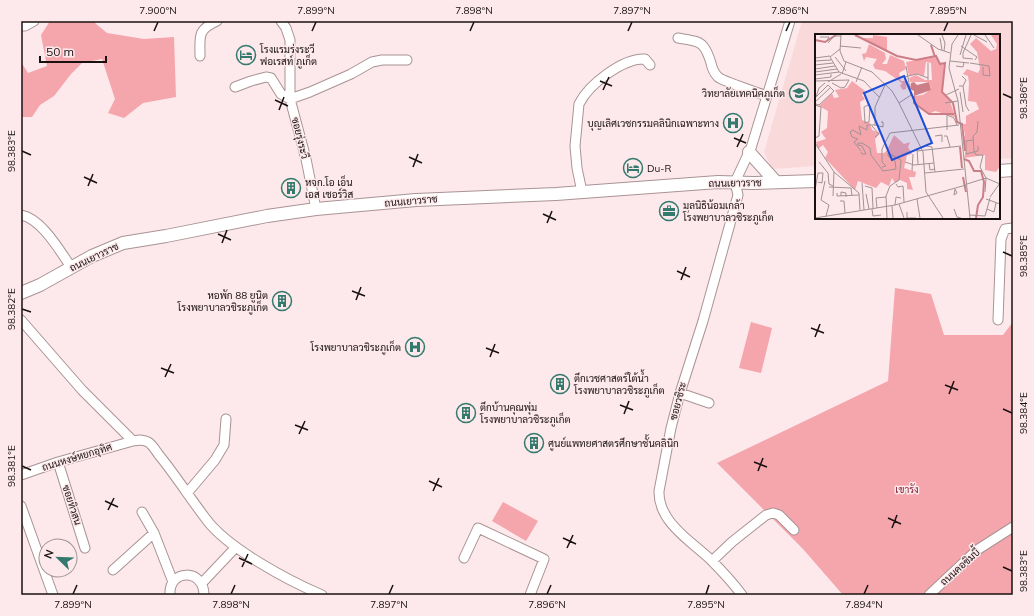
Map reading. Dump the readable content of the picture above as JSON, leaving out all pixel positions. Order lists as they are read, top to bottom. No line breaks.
{"streets":{"main road":["ถนนเยาวราช"],"street":["ซอยรุ่งระวี","ซอยวชิระ","ถนนหงษ์หยกอุทิศ","ซอยทิวสน","ถนนคอซิมบี้"]},"crossings":[["ซอยรุ่งระวี","ถนนเยาวราช"],["ถนนเยาวราช","ซอยวชิระ"],["ถนนหงษ์หยกอุทิศ","ซอยทิวสน"]],"parks":["เขารัง"],"places":{"hotel":["โรงแรมรุ่งระวี ฟอเรสท์ ภูเก็ต","Du-R"],"school or university":["วิทยาลัยเทคนิคภูเก็ต"],"hospital":["บุญเลิศเวชกรรมคลินิกเฉพาะทาง","โรงพยาบาลวชิระภูเก็ต"],"building":["หจก.โอ เอ็น เอส เซอร์วิส","หอพัก 88 ยูนิต โรงพยาบาลวชิระภูเก็ต","ตึกเวชศาสตร์ใต้น้ำ โรงพยาบาลวชิระภูเก็ต","ตึกบ้านคุณพุ่ม โรงพยาบาลวชิระภูเก็ต","ศูนย์แพทยศาสตรศึกษาชั้นคลินิก"],"office":["มูลนิธิน้อมเกล้า โรงพยาบาลวชิระภูเก็ต"]},"scale_bar":"50 m","north":"top left","coordinates":["7.900°N","7.899°N","7.898°N","7.897°N","7.896°N","7.895°N","98.386°E","98.383°E","98.385°E","98.382°E","98.384°E","98.381°E","7.894°N"]}
